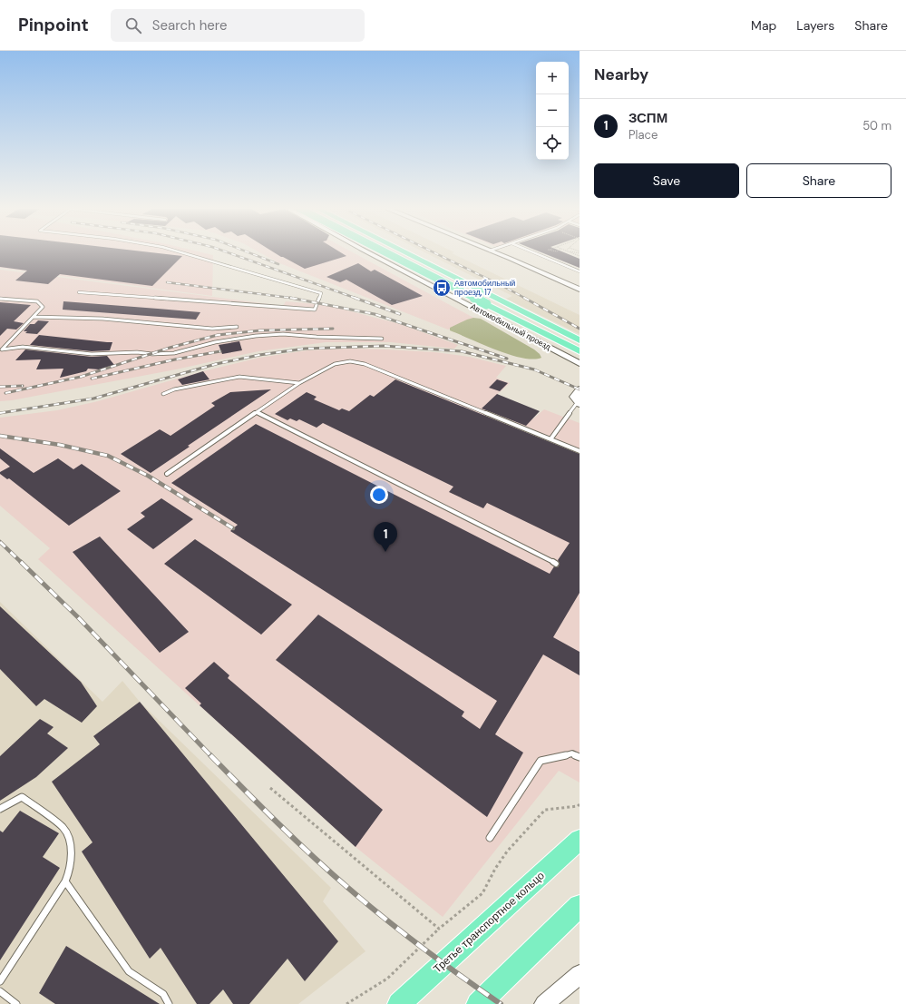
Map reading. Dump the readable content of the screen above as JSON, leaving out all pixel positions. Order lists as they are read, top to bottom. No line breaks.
{"streets":{"main road":["Третье транспортное кольцо"],"street":["Автомобильный проезд"]},"places":{"bus stop":["Автомобильный проезд, 17"]},"page":{"header":"Pinpoint","search":"Search here","nav":["Map","Layers","Share"],"heading":"Nearby","map_buttons":["+","−"],"list":[{"mark":"1","name":"ЗСПМ","note":"Place","value":"50 m"}],"buttons":["Save","Share"],"pins":"1"}}
